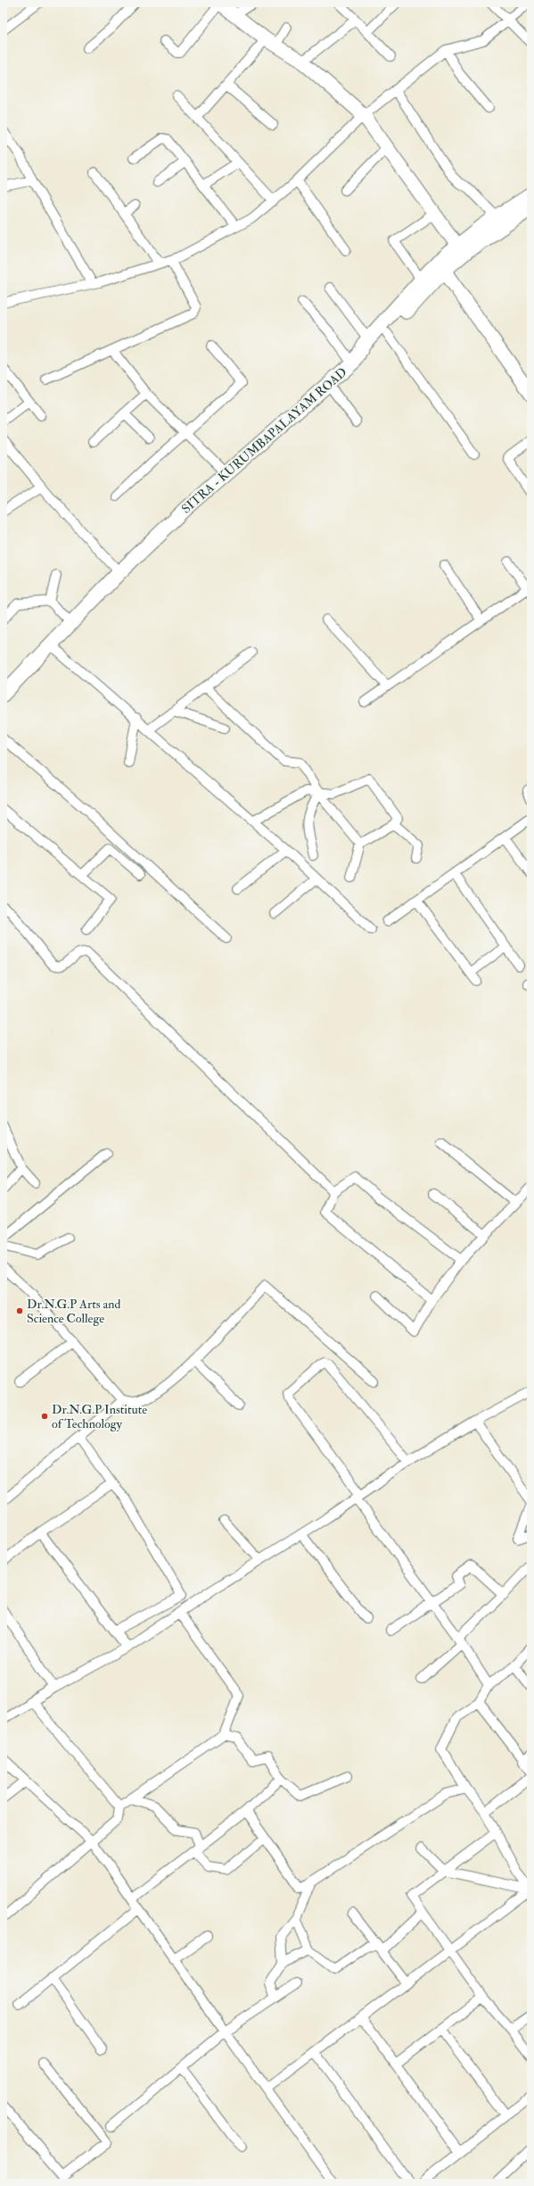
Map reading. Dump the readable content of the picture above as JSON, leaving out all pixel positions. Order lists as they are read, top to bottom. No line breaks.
{"streets":{"main road":["SITRA - KURUMBAPALAYAM ROAD"]},"places":["Dr.N.G.P Arts and Science College","Dr.N.G.P Institute of Technology"]}
